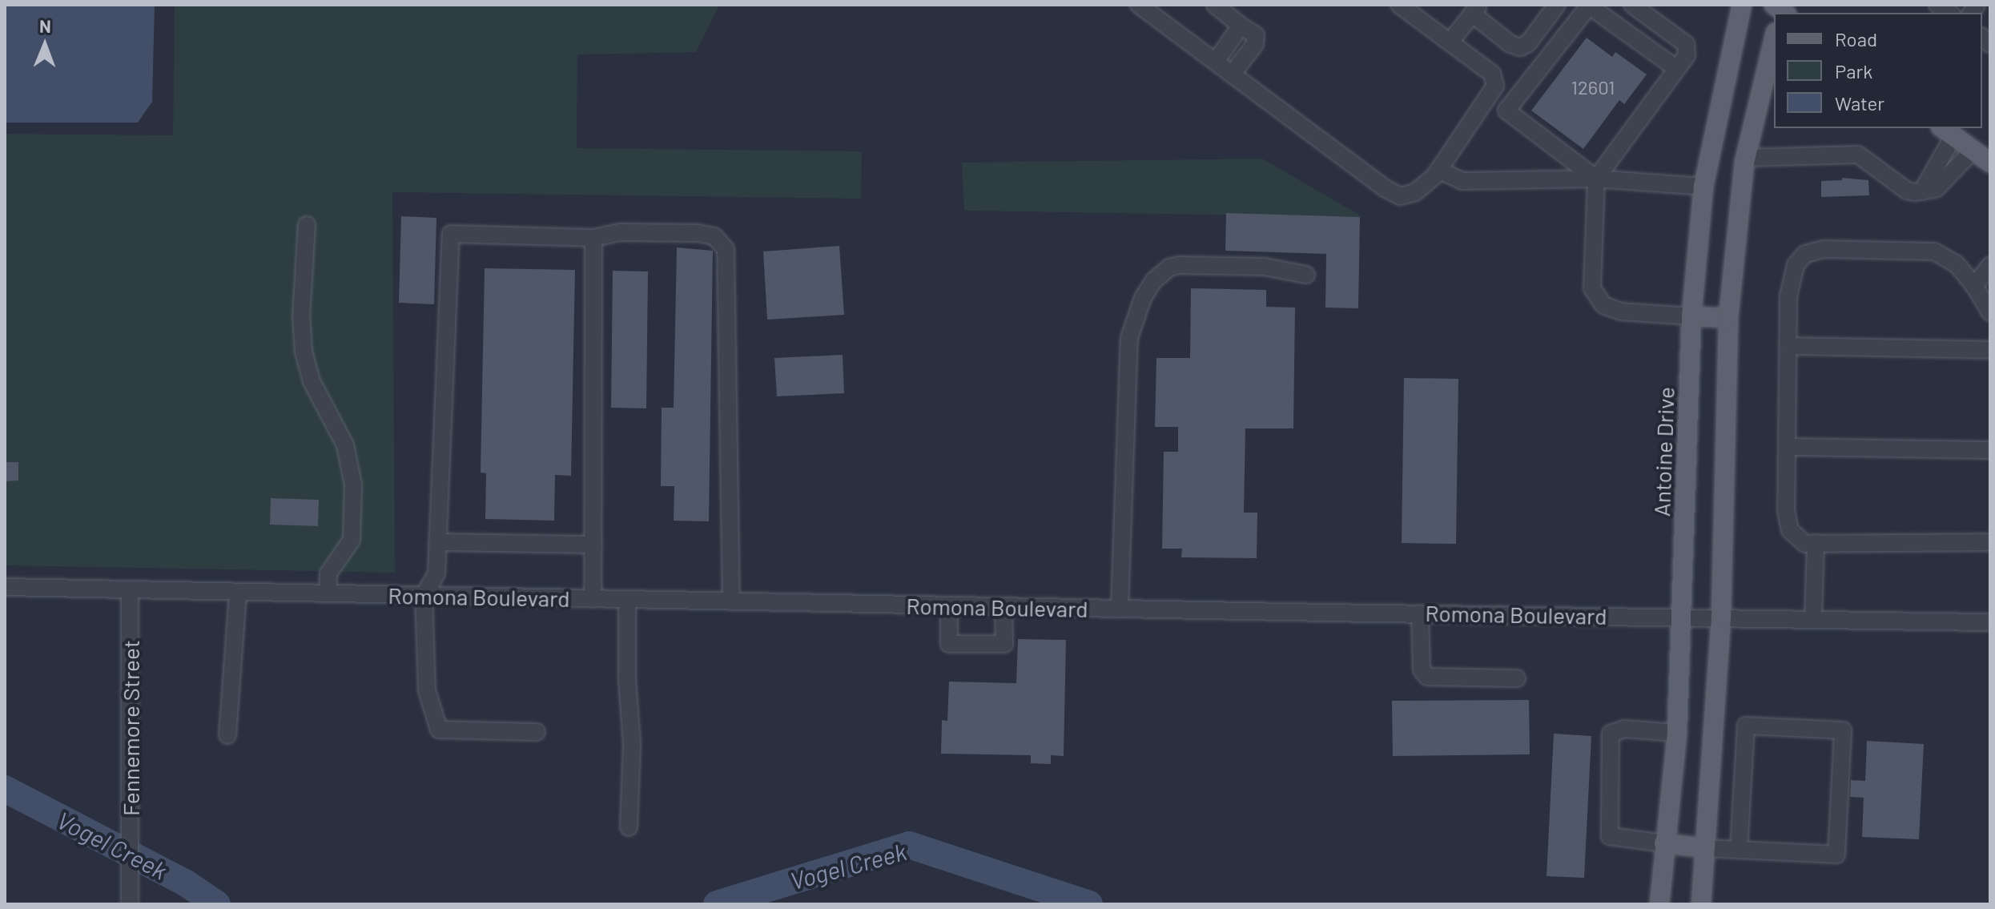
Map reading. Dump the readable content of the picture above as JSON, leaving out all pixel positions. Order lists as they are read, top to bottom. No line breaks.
{"streets":{"main road":["Antoine Drive"],"street":["Romona Boulevard","Fennemore Street"]},"crossings":[["Antoine Drive","Romona Boulevard"],["Romona Boulevard","Fennemore Street"]],"water":["Vogel Creek"],"house_numbers":["12601"],"legend":["Road","Park","Water"],"north":"top"}
